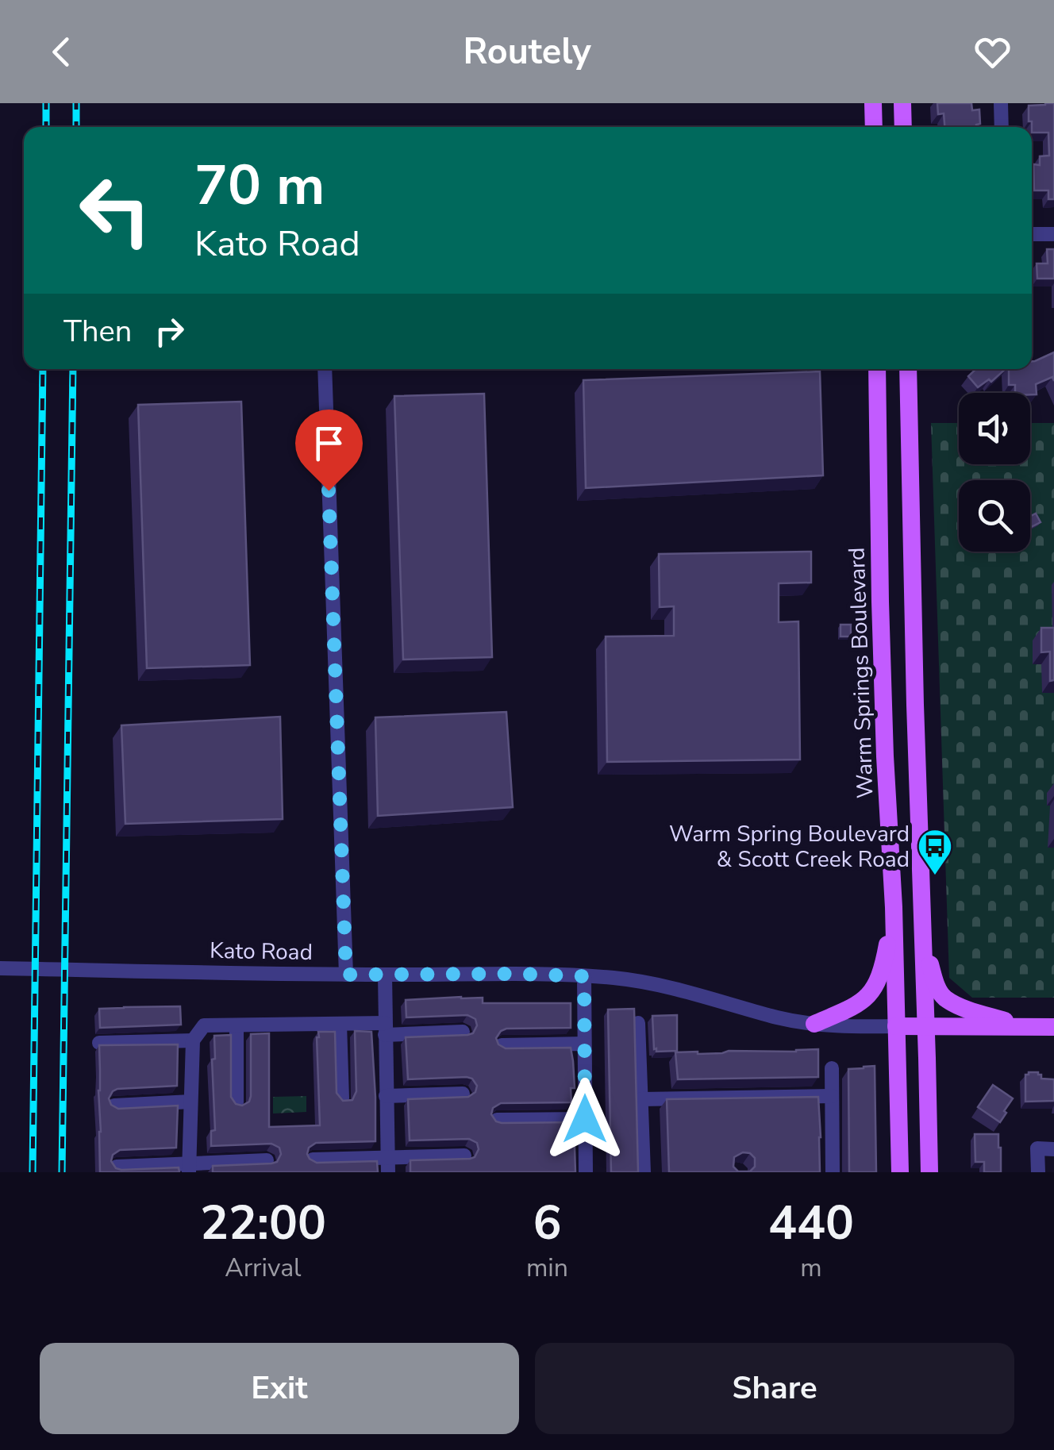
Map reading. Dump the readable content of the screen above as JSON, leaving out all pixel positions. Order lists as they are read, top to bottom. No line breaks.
{"streets":{"main road":["Warm Springs Boulevard"],"street":["Kato Road"]},"crossings":[["Warm Springs Boulevard","Kato Road"]],"places":{"bus stop":["Warm Spring Boulevard & Scott Creek Road"]},"page":{"header":"Routely","turn":["70 m","Kato Road"],"then":"Then","eta":["22:00","Arrival","6","min","440","m"],"buttons":["Exit","Share"]}}
